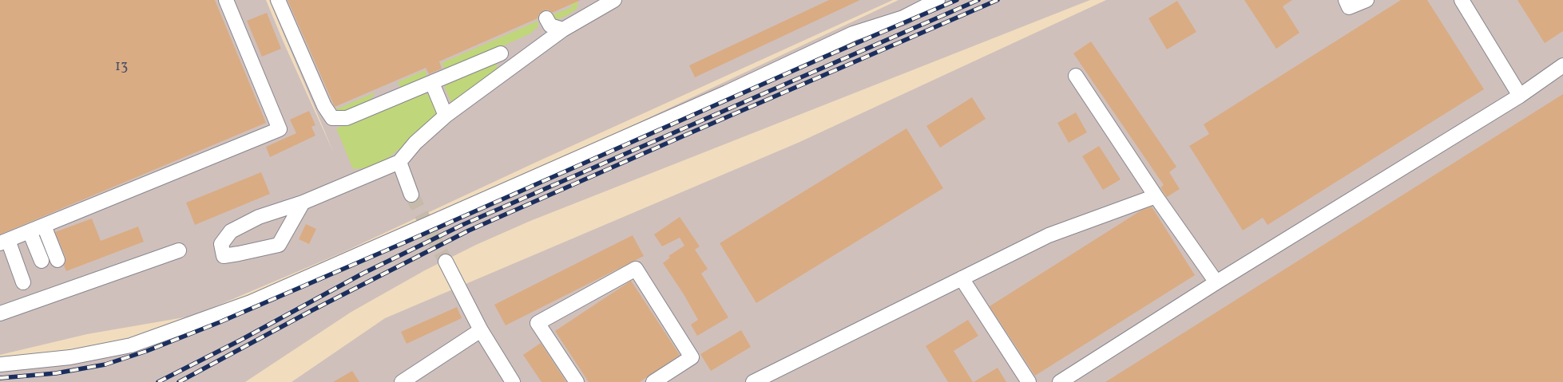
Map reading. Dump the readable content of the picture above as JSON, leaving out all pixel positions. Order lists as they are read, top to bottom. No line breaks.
{"house_numbers":["13"]}
